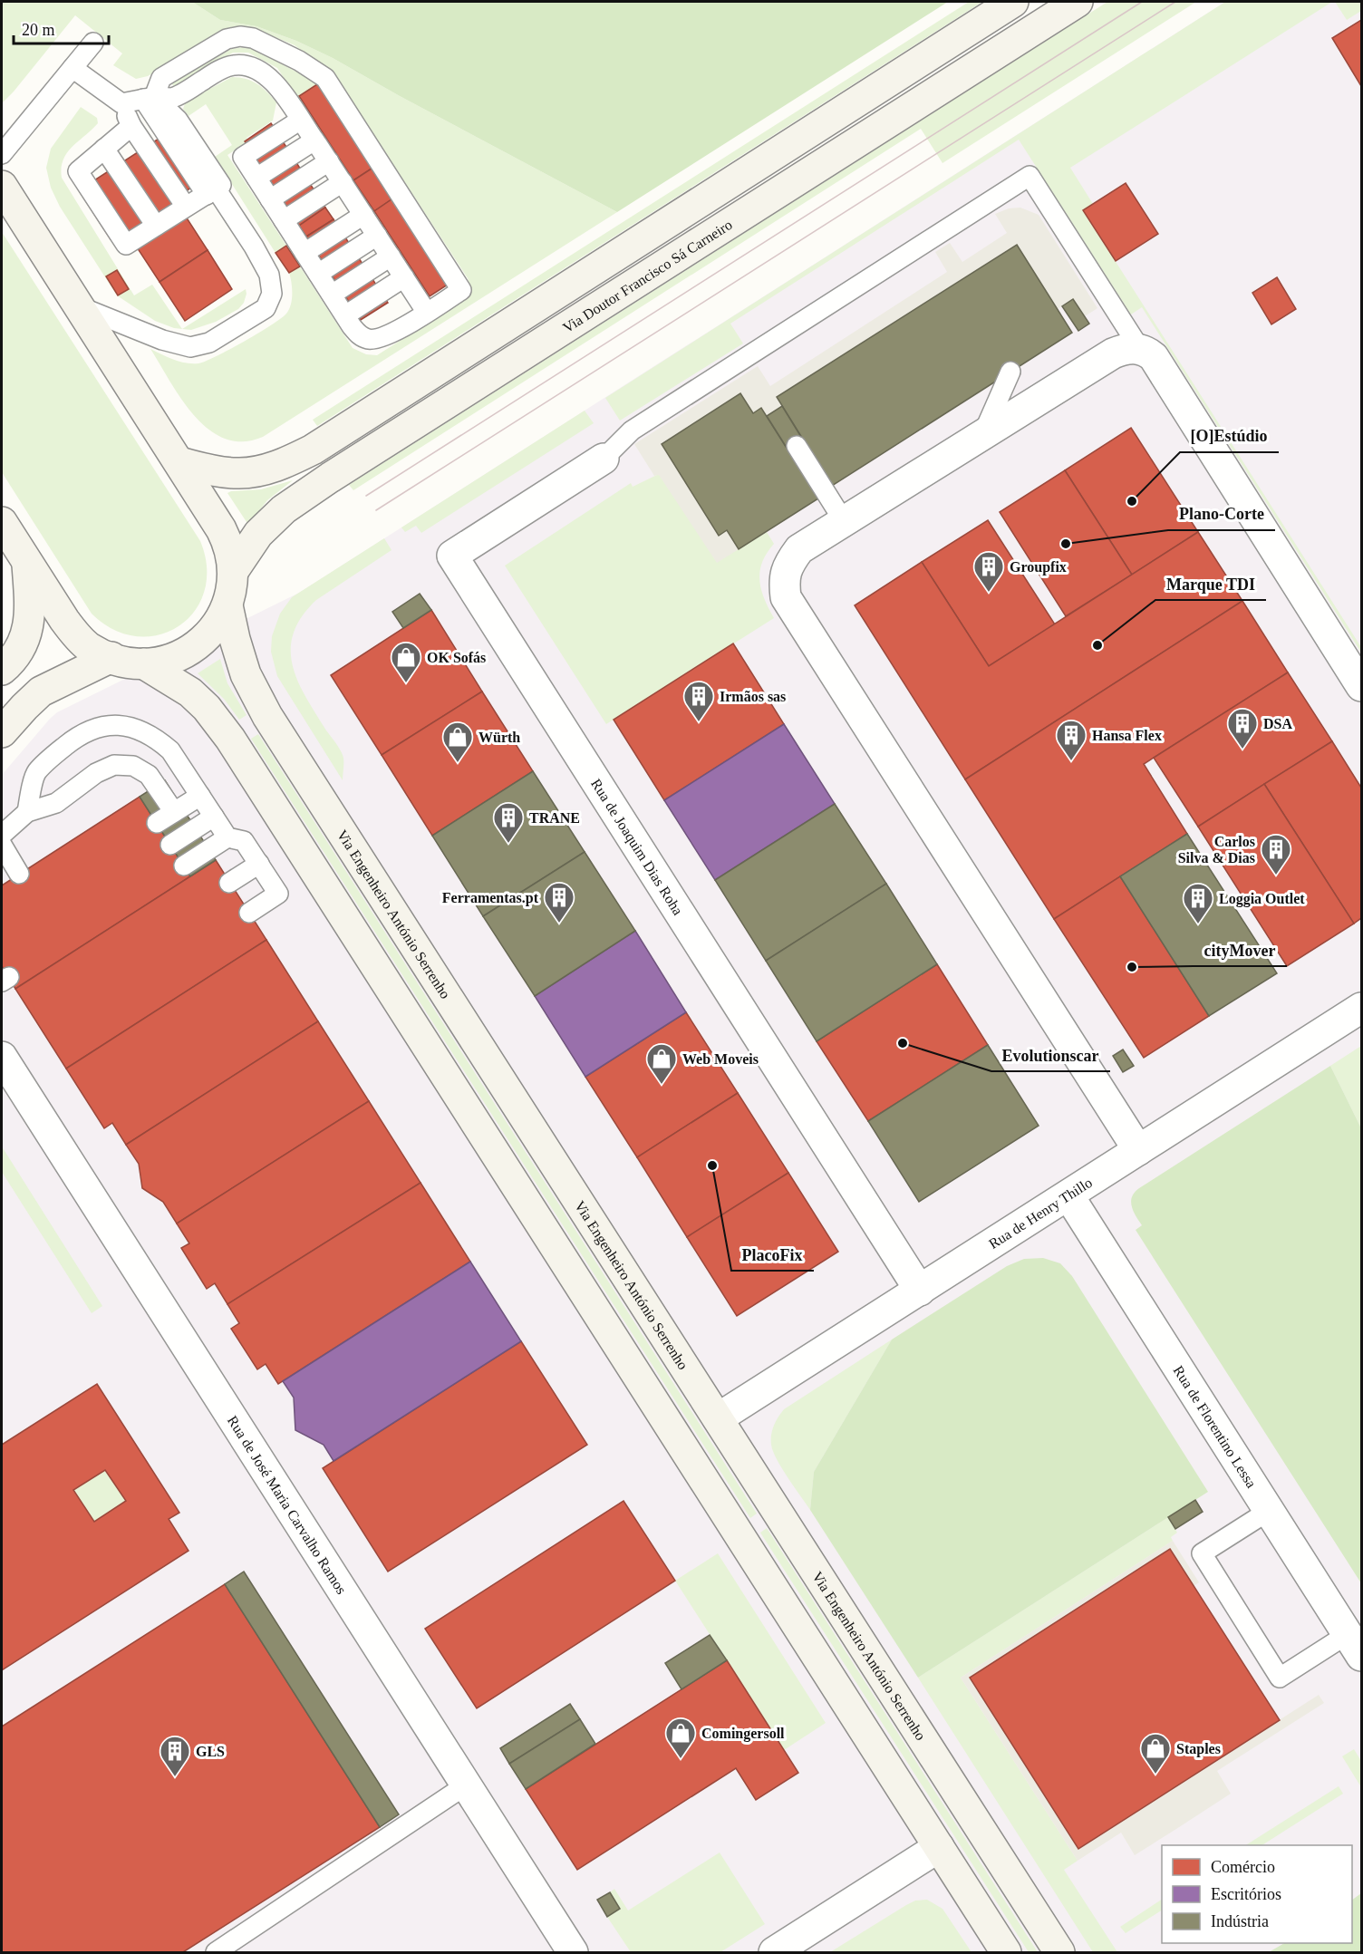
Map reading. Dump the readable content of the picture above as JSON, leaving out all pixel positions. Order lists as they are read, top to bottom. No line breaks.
{"streets":{"main road":["Via Doutor Francisco Sá Carneiro","Via Engenheiro António Serrenho"],"street":["Rua de Joaquim Dias Roha","Rua de Henry Thillo","Rua de Florentino Lessa","Rua de José Maria Carvalho Ramos"]},"crossings":[["Rua de Joaquim Dias Roha","Rua de Henry Thillo"],["Via Engenheiro António Serrenho","Rua de Henry Thillo"],["Rua de Henry Thillo","Rua de Florentino Lessa"]],"places":{"other":["[O]Estúdio","Plano-Corte","Marque TDI","cityMover","Evolutionscar","PlacoFix"],"building":["Groupfix","Irmãos sas","DSA","Hansa Flex","TRANE","Carlos Silva & Dias","Ferramentas.pt","Loggia Outlet","GLS"],"shop":["OK Sofás","Würth","Web Moveis","Comingersoll","Staples"]},"legend":["Comércio","Escritórios","Indústria"],"scale_bar":"20 m"}
